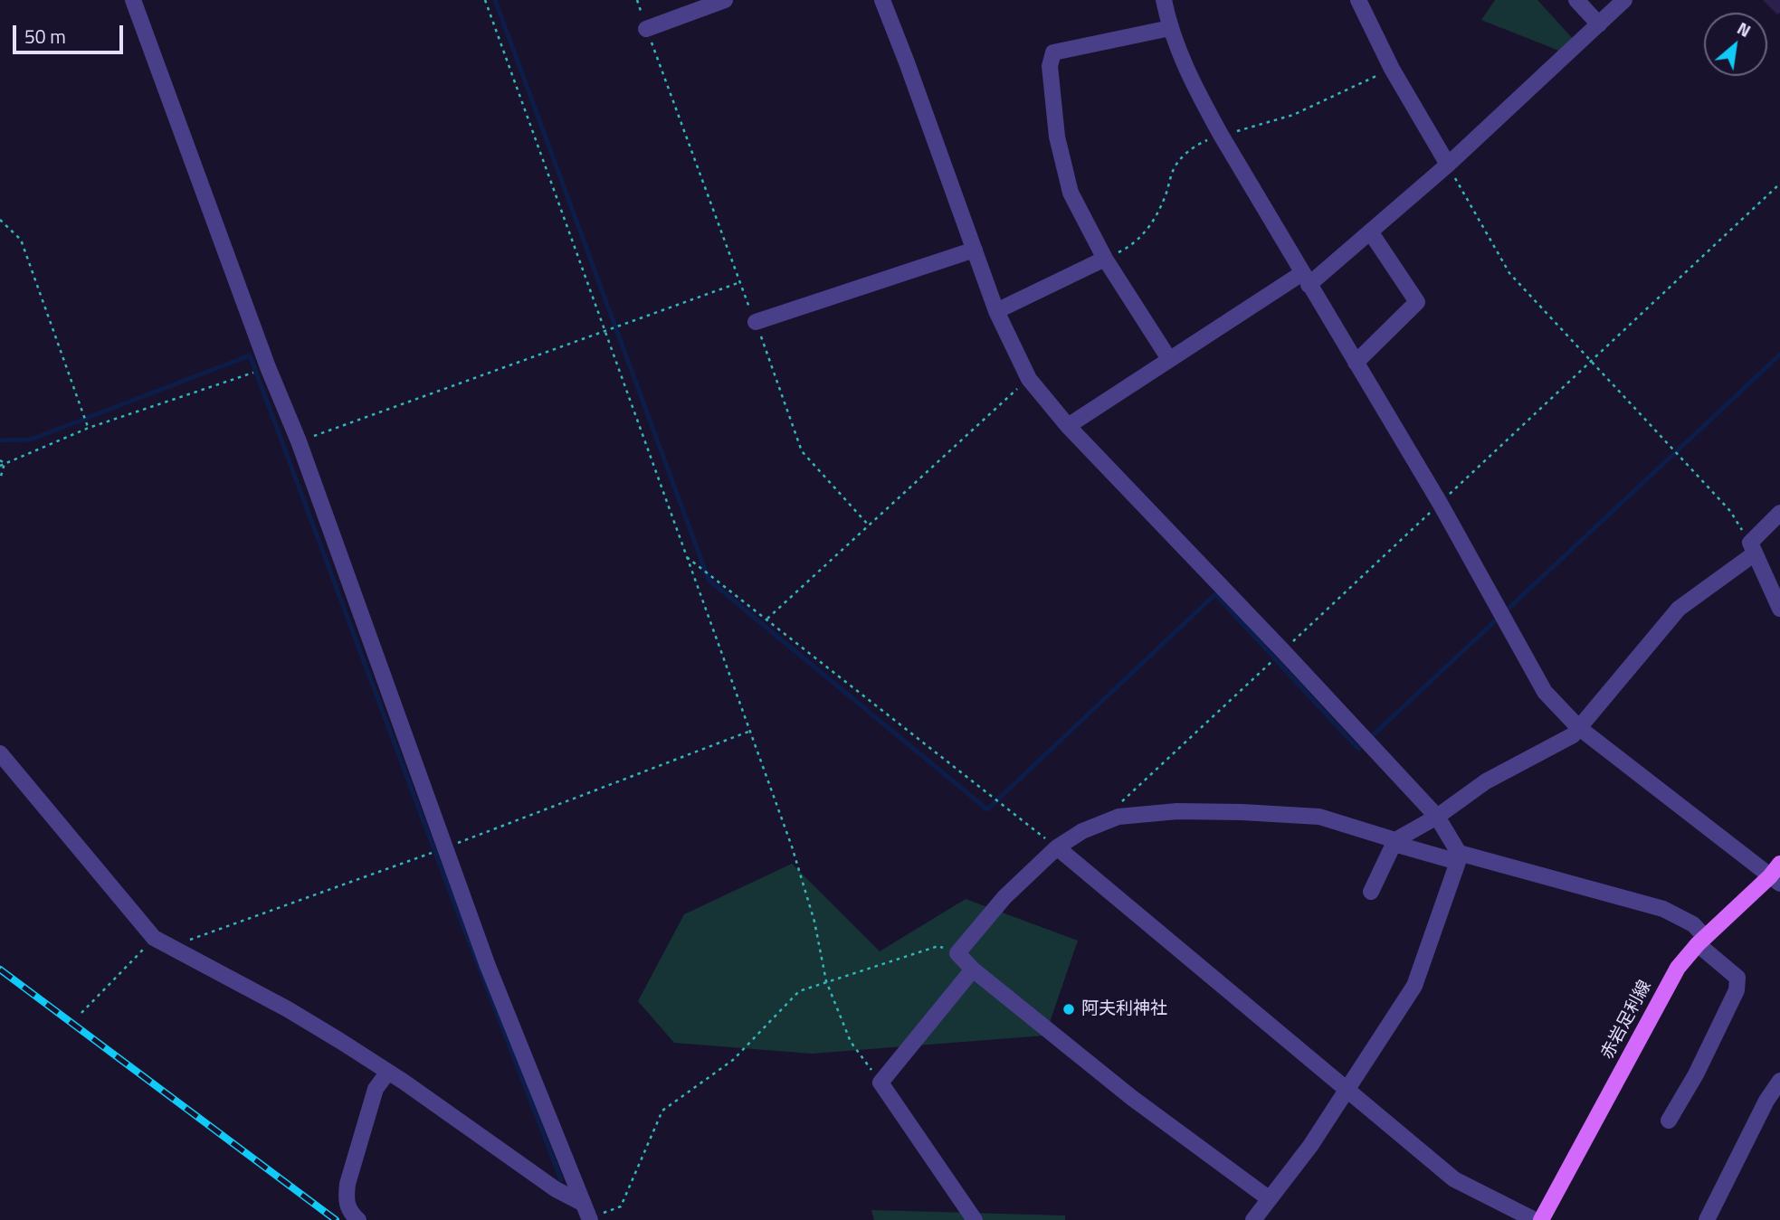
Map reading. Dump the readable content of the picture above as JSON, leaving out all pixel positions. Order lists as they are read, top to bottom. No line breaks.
{"streets":{"main road":["赤岩足利線"]},"places":["阿夫利神社"],"scale_bar":"50 m","north":"top right"}
